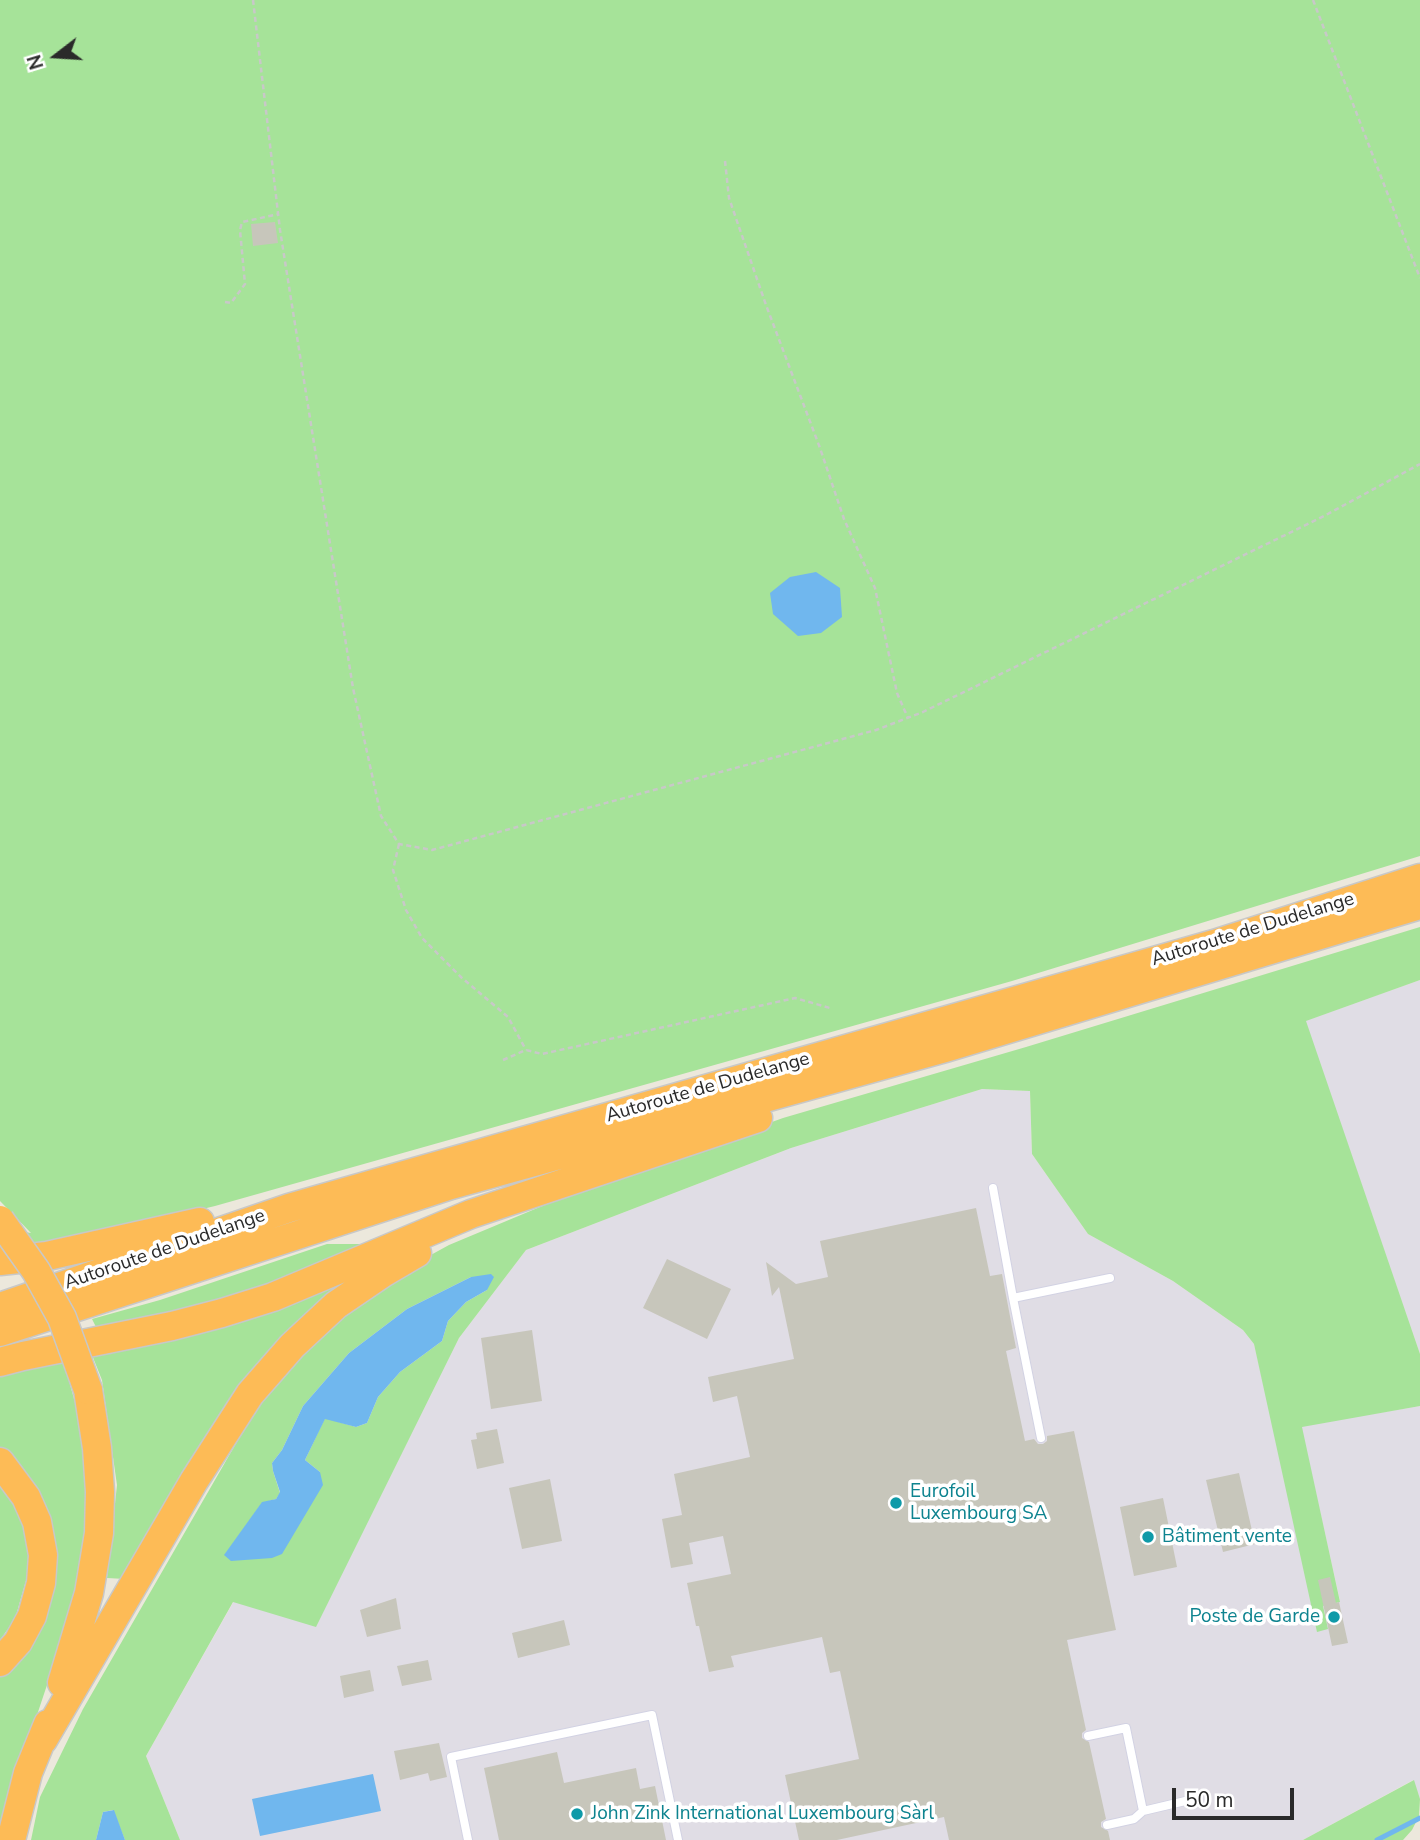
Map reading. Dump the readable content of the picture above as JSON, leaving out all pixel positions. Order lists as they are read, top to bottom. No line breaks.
{"streets":{"highway":["Autoroute de Dudelange"]},"places":["Eurofoil Luxembourg SA","Bâtiment vente","Poste de Garde","John Zink International Luxembourg Sàrl"],"scale_bar":"50 m","north":"left"}
